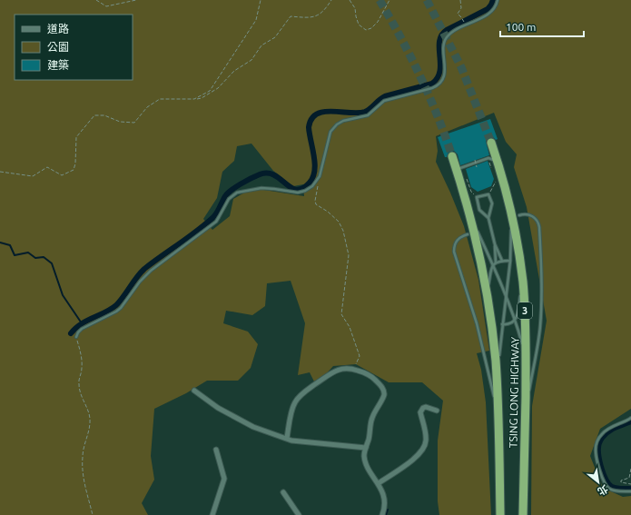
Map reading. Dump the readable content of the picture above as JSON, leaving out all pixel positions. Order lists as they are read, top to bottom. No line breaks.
{"streets":{"highway":["3","TSING LONG HIGHWAY"]},"legend":["道路","公園","建築"],"scale_bar":"100 m","north":"bottom right"}
